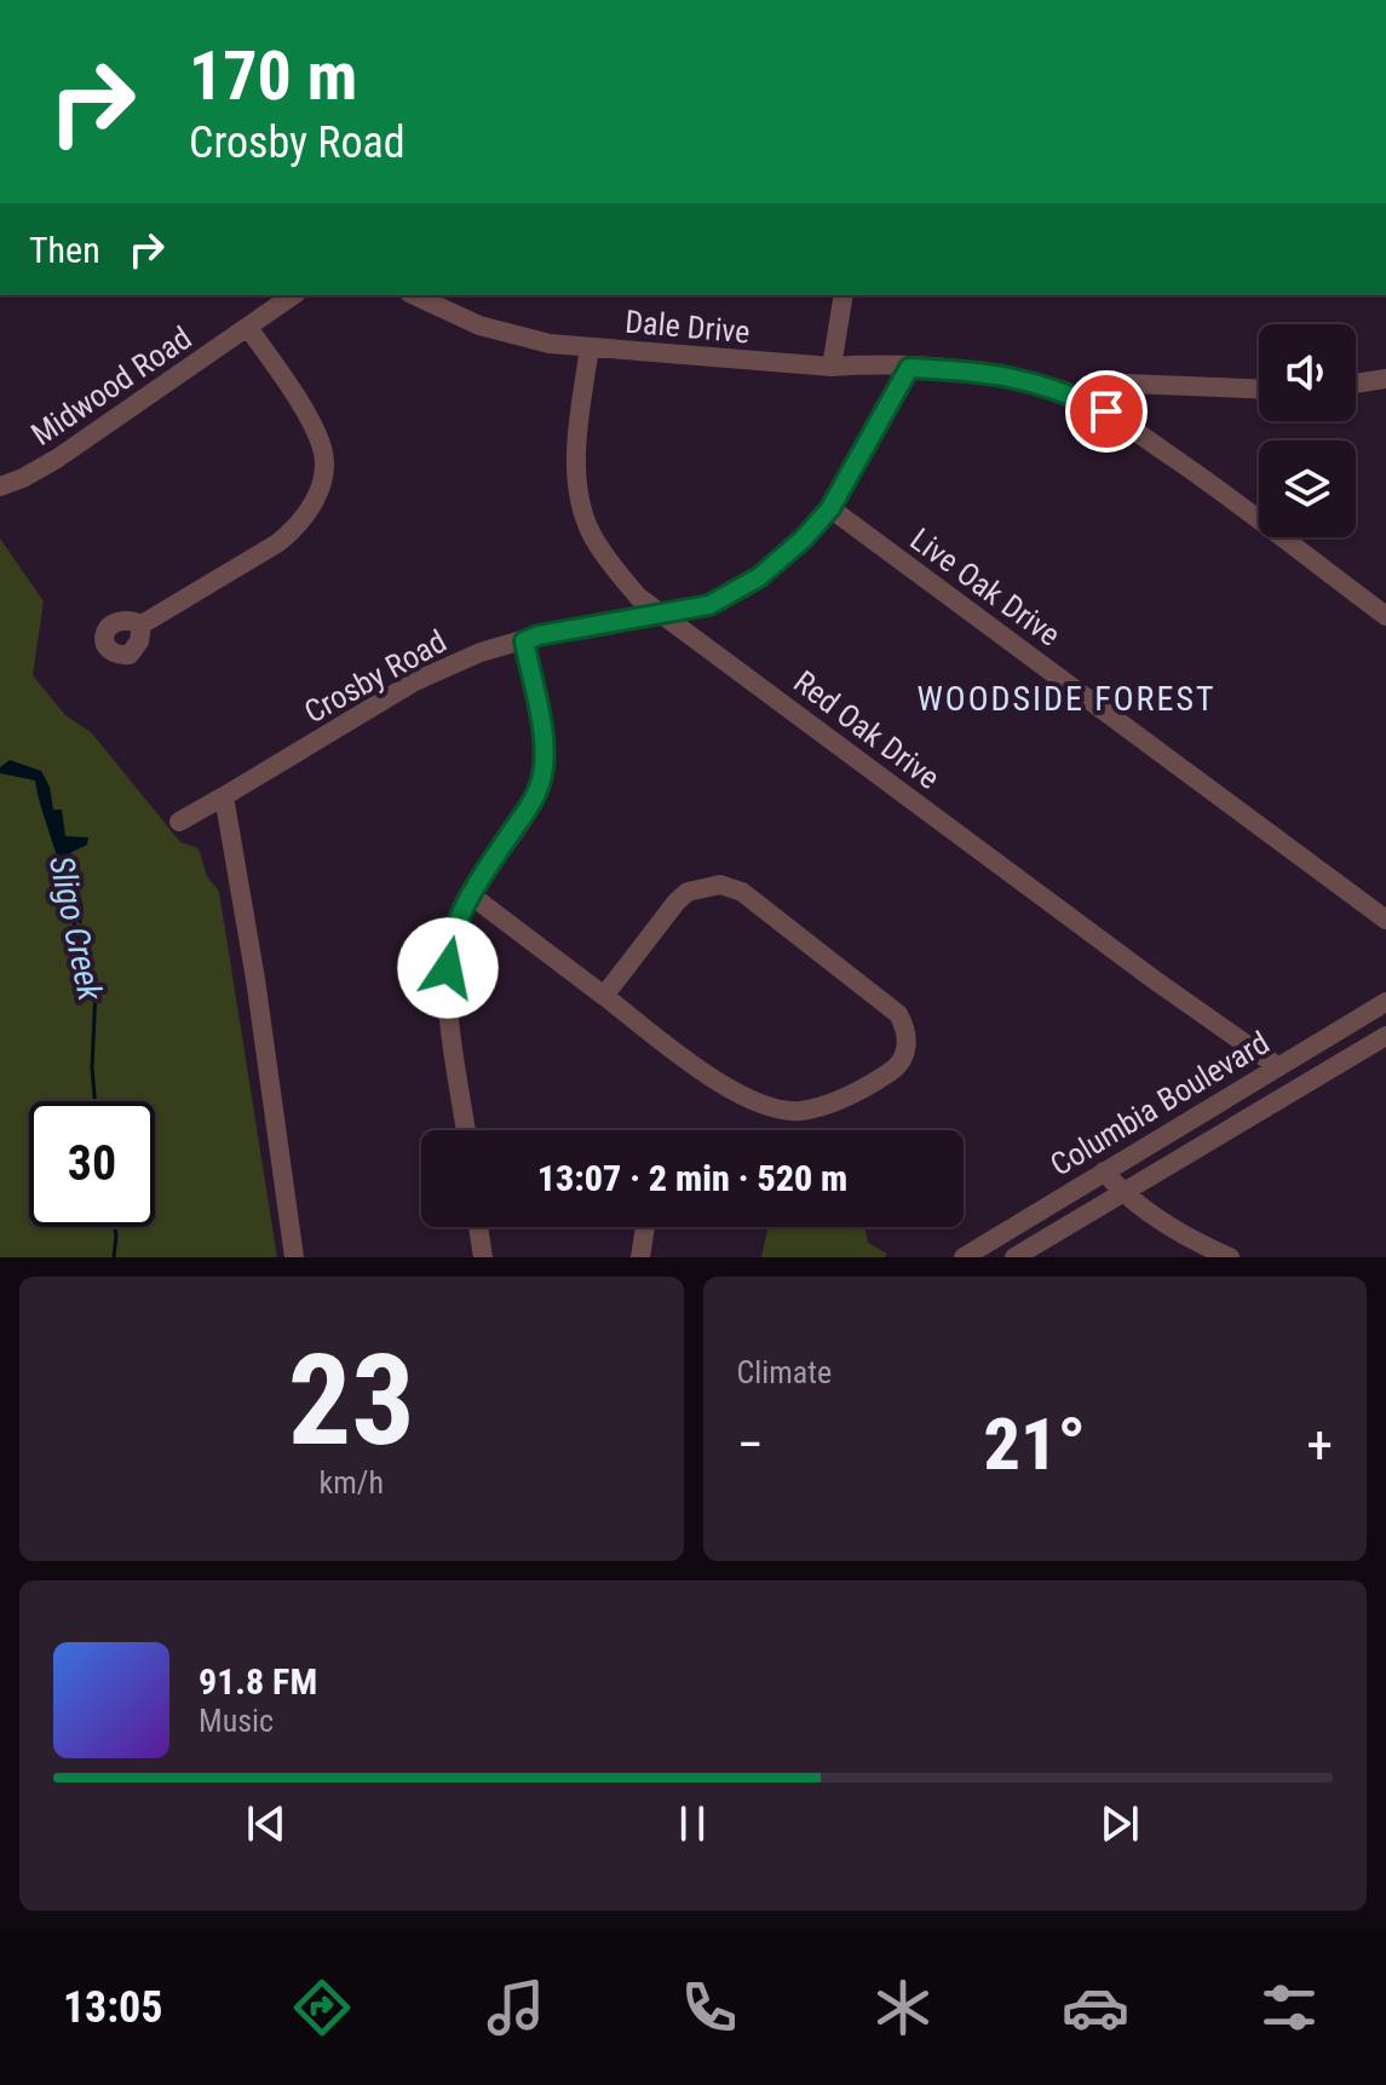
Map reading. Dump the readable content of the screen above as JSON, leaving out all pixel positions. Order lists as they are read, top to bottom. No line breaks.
{"streets":{"street":["Dale Drive","Midwood Road","Live Oak Drive","Crosby Road","Red Oak Drive","Columbia Boulevard"]},"crossings":[["Dale Drive","Crosby Road"],["Dale Drive","Red Oak Drive"],["Live Oak Drive","Crosby Road"],["Crosby Road","Red Oak Drive"],["Red Oak Drive","Columbia Boulevard"]],"districts":["WOODSIDE FOREST"],"water":["Sligo Creek"],"page":{"turn":["170 m","Crosby Road"],"then":"Then","limit":"30","trip":"13:07 · 2 min · 520 m","tile":[["23","km/h"],"Climate"],"heat":["−","21°","+"],"song":["91.8 FM","Music"],"tabs":"13:05"}}
